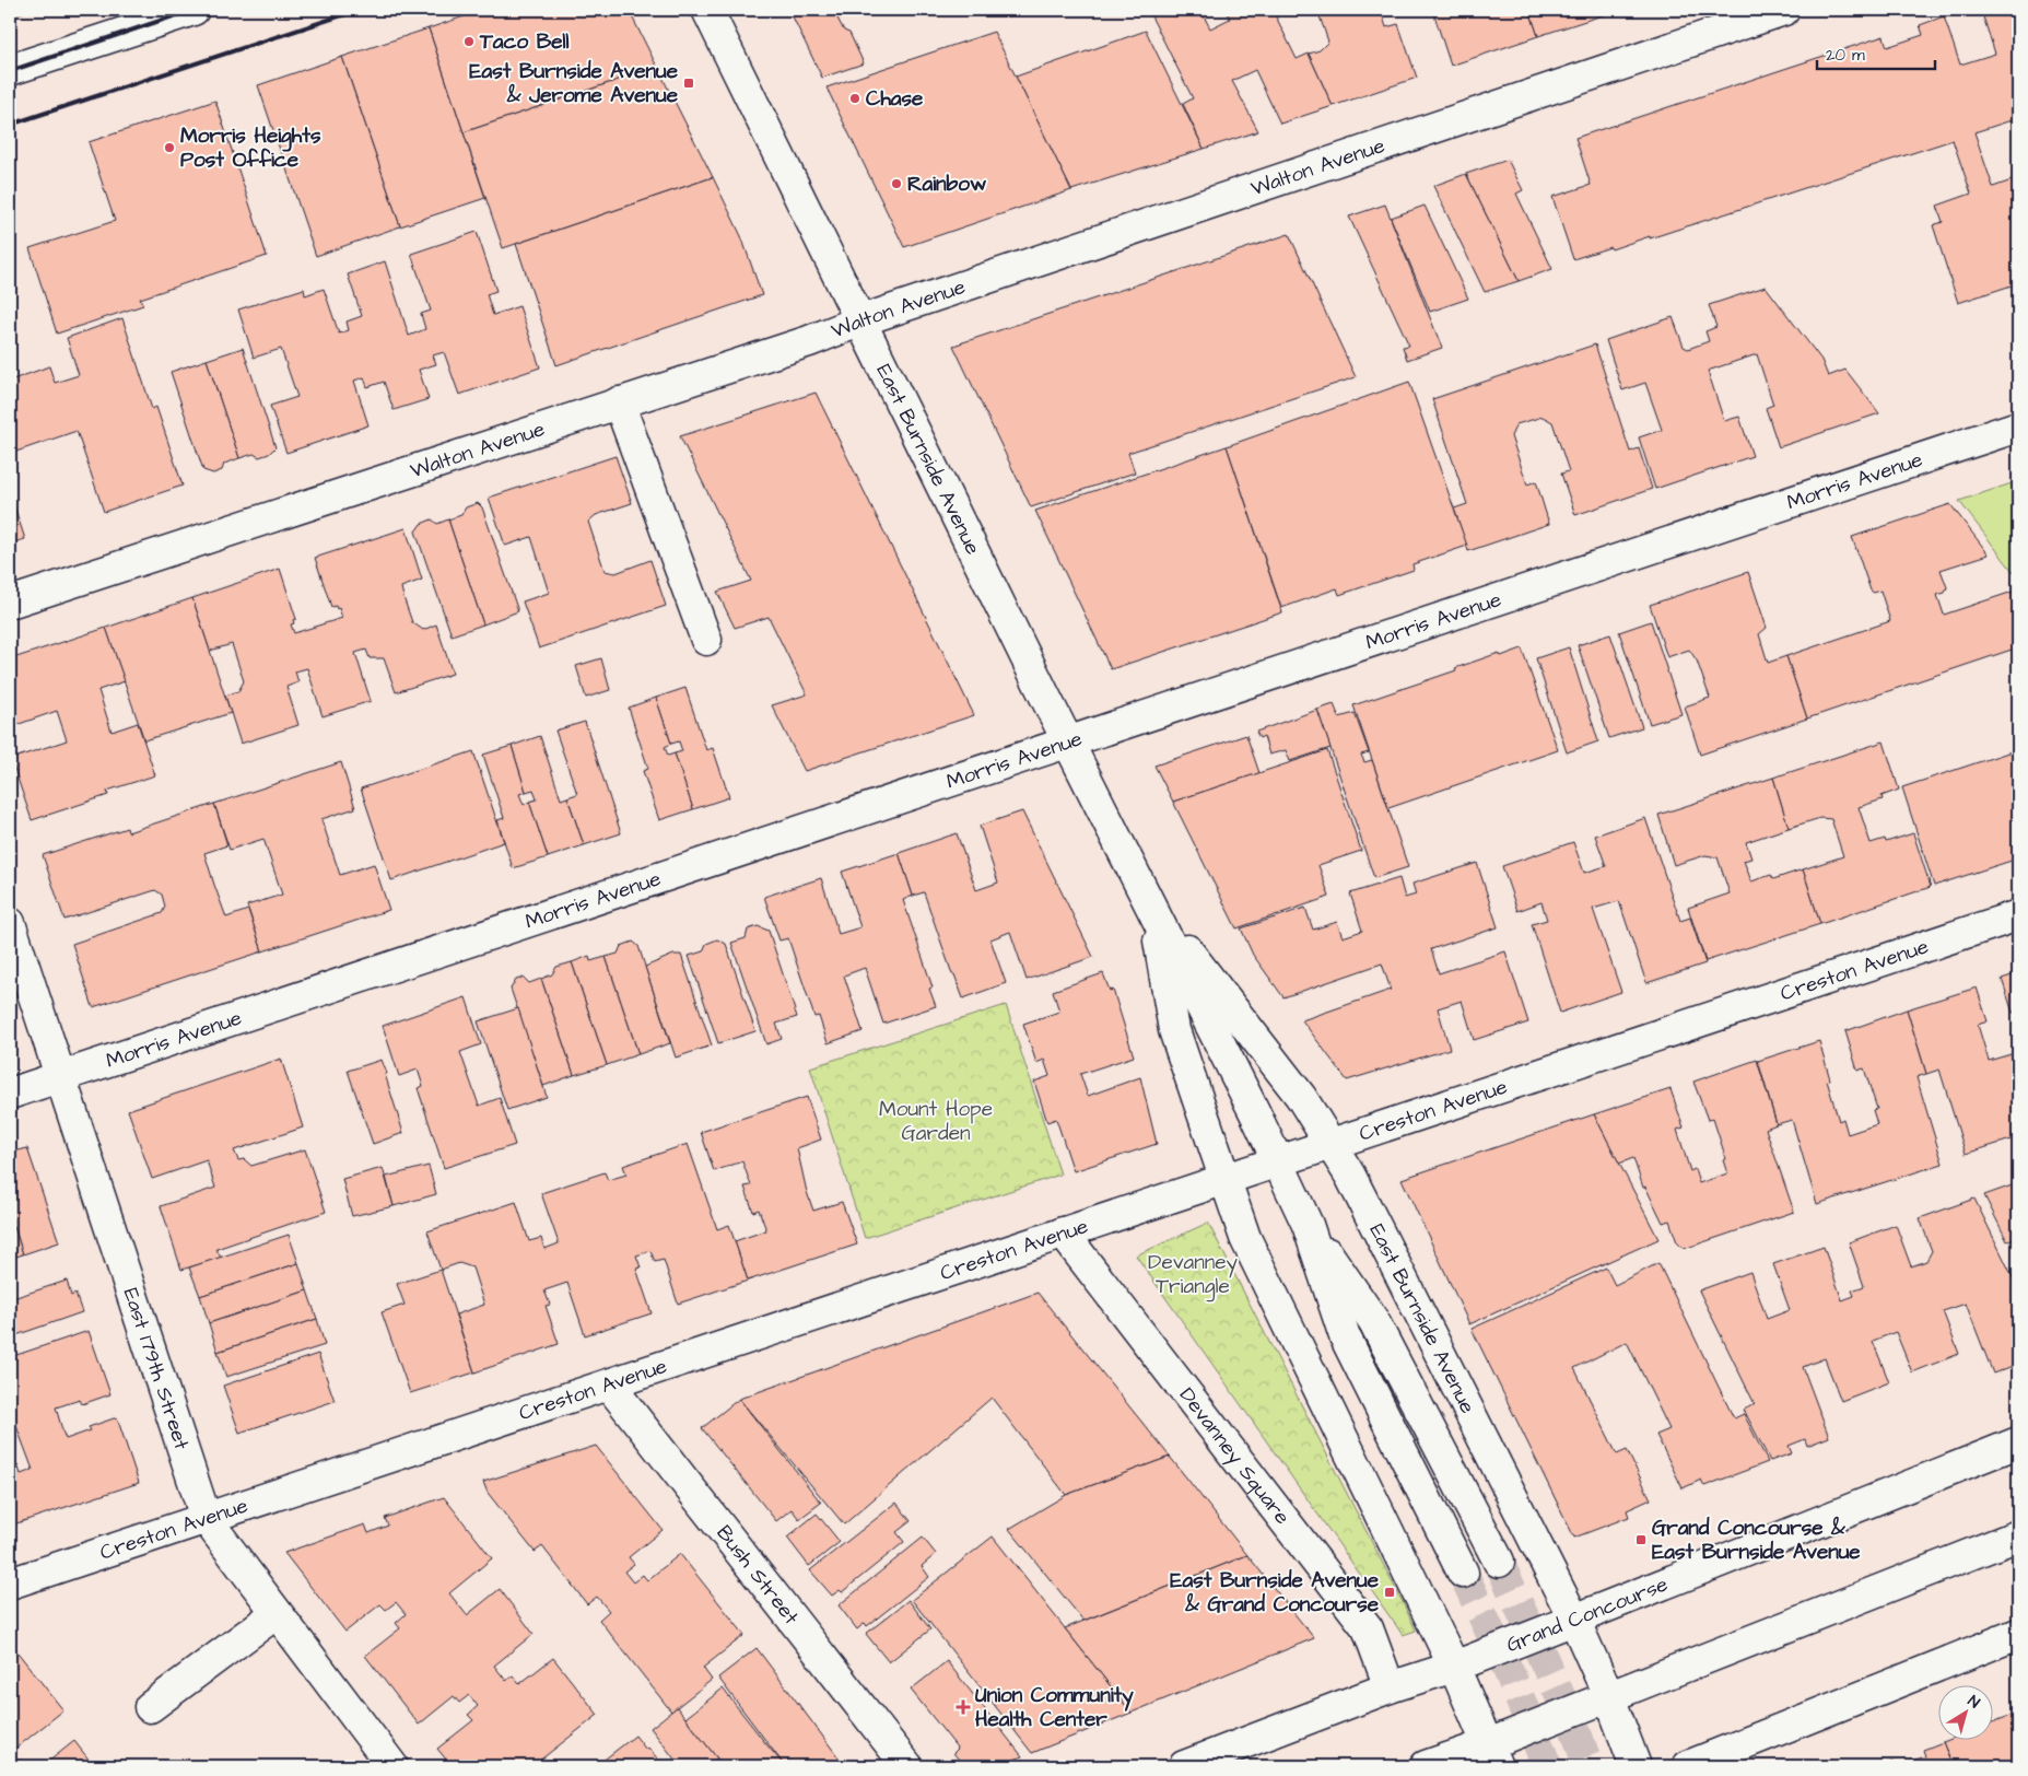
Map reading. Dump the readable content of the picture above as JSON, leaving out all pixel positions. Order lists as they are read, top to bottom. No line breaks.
{"streets":{"street":["Walton Avenue","East Burnside Avenue","Morris Avenue","Creston Avenue","East 179th Street","Devanney Square","Bush Street","Grand Concourse"]},"crossings":[["Walton Avenue","East Burnside Avenue"],["East Burnside Avenue","Morris Avenue"],["East Burnside Avenue","Creston Avenue"],["East Burnside Avenue","Grand Concourse"],["Morris Avenue","East 179th Street"],["Creston Avenue","East 179th Street"],["Creston Avenue","Devanney Square"],["Creston Avenue","Bush Street"],["Devanney Square","Grand Concourse"]],"parks":["Mount Hope Garden","Devanney Triangle"],"places":{"other":["Taco Bell","Chase","Morris Heights Post Office","Rainbow"],"transit":["East Burnside Avenue & Jerome Avenue","Grand Concourse & East Burnside Avenue","East Burnside Avenue & Grand Concourse"],"health":["Union Community Health Center"]},"scale_bar":"20 m","north":"top right"}
